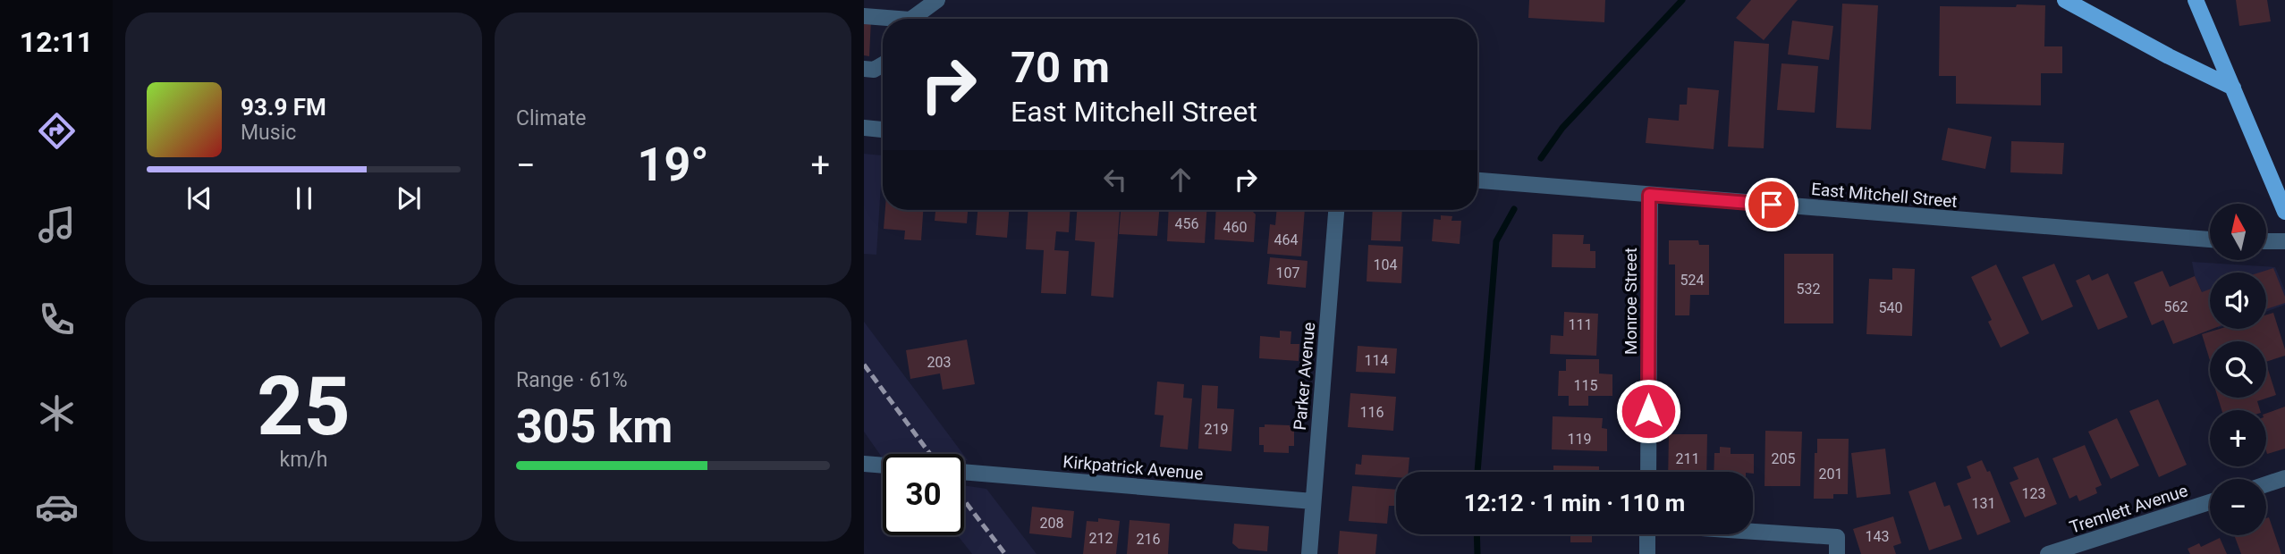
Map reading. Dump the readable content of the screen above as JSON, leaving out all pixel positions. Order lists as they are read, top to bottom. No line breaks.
{"streets":{"street":["East Mitchell Street","Monroe Street","Parker Avenue","Kirkpatrick Avenue","Tremlett Avenue"]},"crossings":[["East Mitchell Street","Monroe Street"],["Parker Avenue","Kirkpatrick Avenue"]],"house_numbers":["456","460","464","104","107","524","532","562","540","111","114","203","115","116","219","119","211","205","201","123","131","208","143","212","216"],"north":"top","page":{"tabs":"12:11","tile":["Climate",["25","km/h"],["Range · 61%","305 km"]],"turn":["70 m","East Mitchell Street"],"song":["93.9 FM","Music"],"heat":["−","19°","+"],"map_buttons":["+","−"],"limit":"30","trip":"12:12 · 1 min · 110 m"}}
